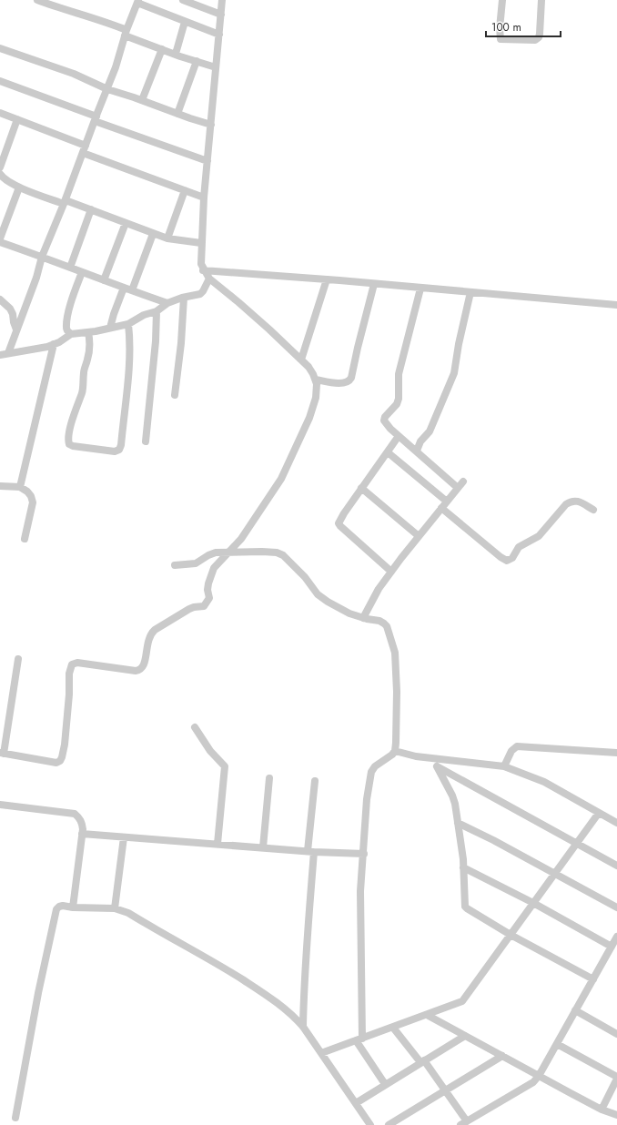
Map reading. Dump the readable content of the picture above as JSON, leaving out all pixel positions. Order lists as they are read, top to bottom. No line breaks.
{"scale_bar":"100 m"}
